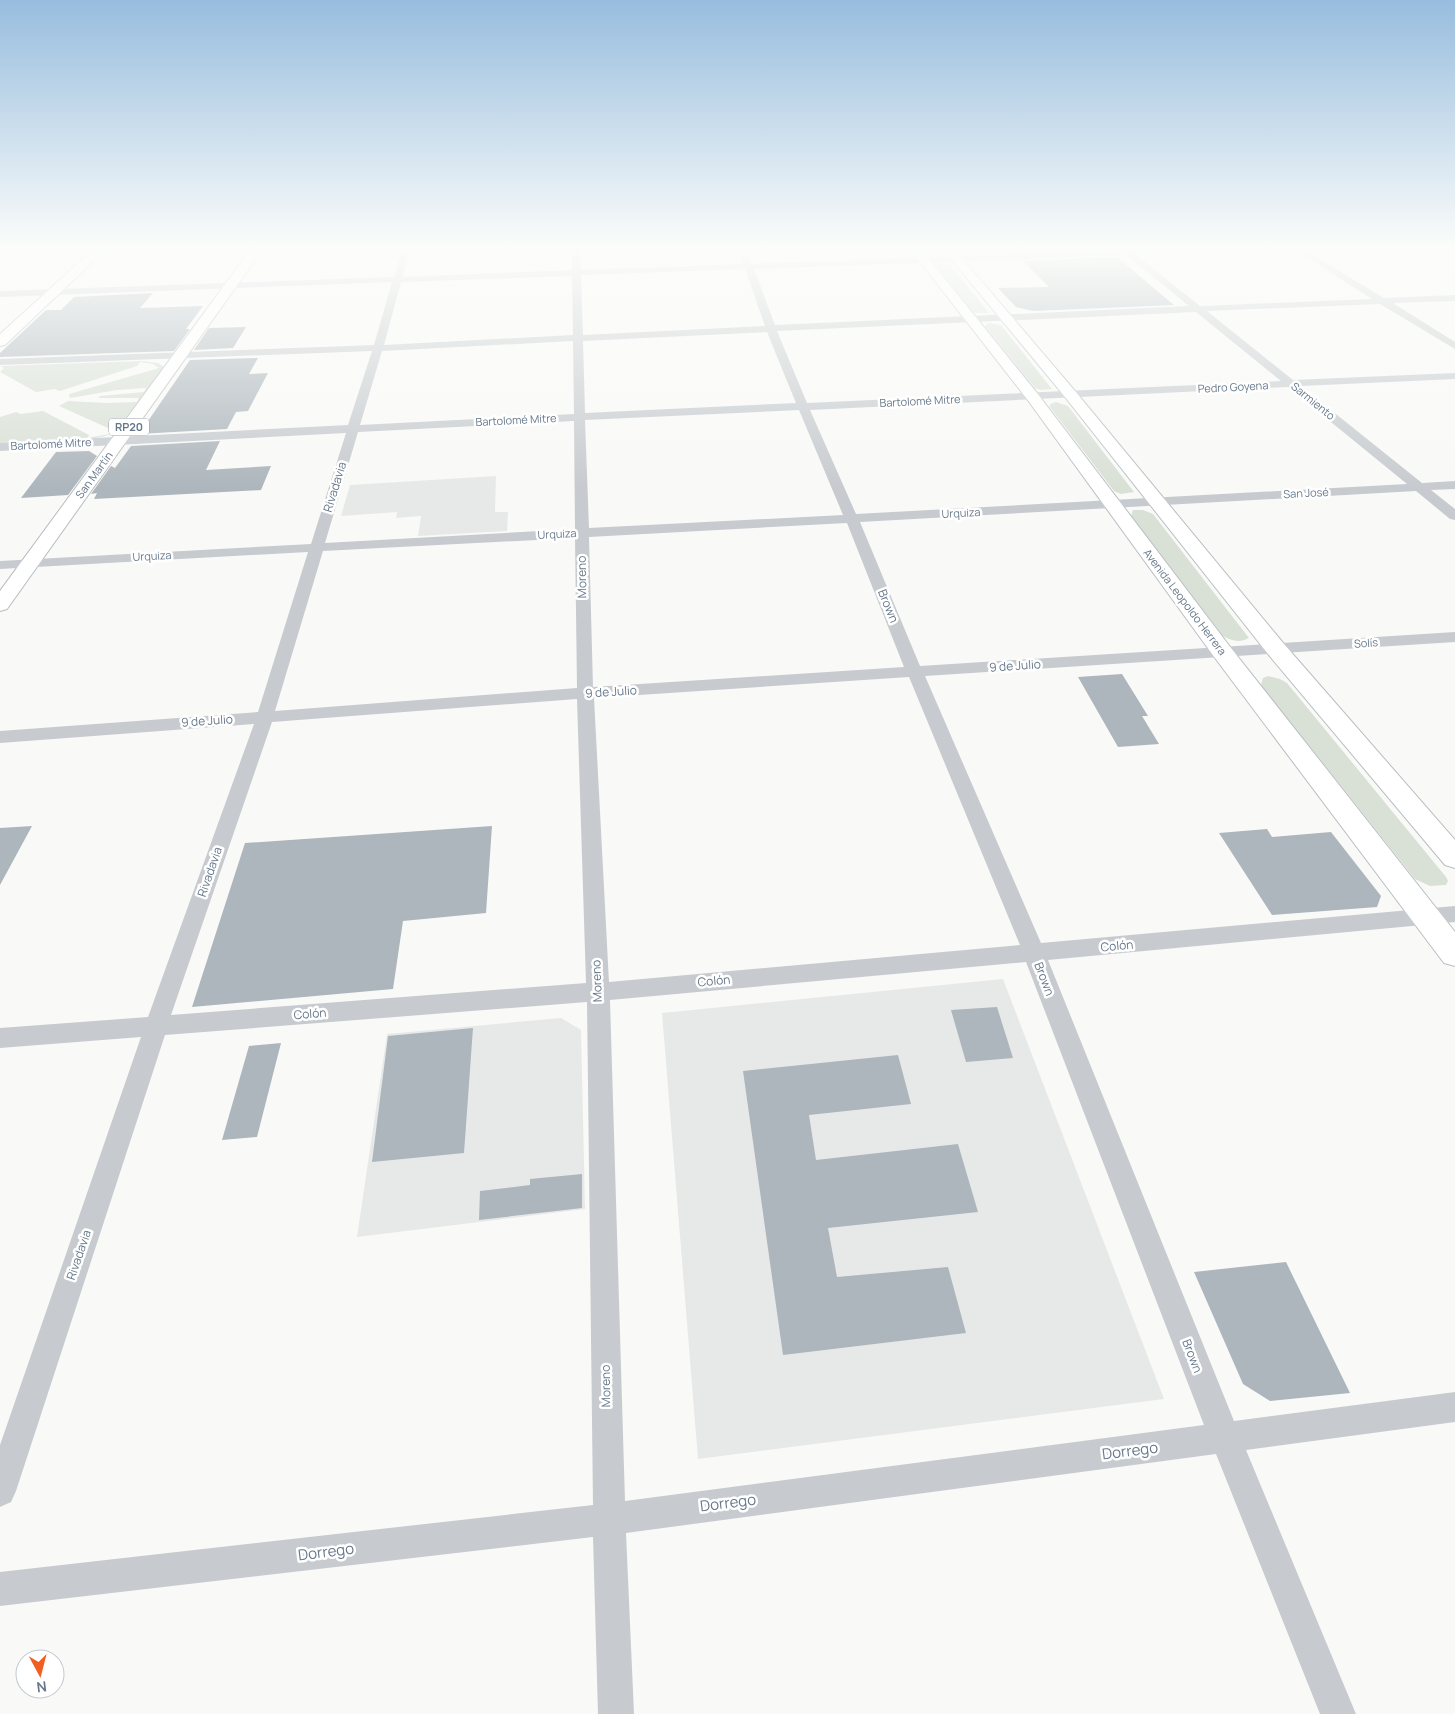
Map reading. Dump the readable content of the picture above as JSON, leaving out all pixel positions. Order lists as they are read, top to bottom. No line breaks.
{"streets":{"street":["Pedro Goyena","Bartolomé Mitre","Sarmiento","RP20","San Martín","Rivadavia","San José","Urquiza","Moreno","Avenida Leopoldo Herrera","Brown","Solís","9 de Julio","Colón","Dorrego"]},"crossings":[["Pedro Goyena","Bartolomé Mitre"],["Pedro Goyena","Sarmiento"],["Pedro Goyena","Avenida Leopoldo Herrera"],["Bartolomé Mitre","San Martín"],["Bartolomé Mitre","Rivadavia"],["Bartolomé Mitre","Moreno"],["Bartolomé Mitre","Avenida Leopoldo Herrera"],["Bartolomé Mitre","Brown"],["Sarmiento","San José"],["San Martín","Urquiza"],["Rivadavia","Urquiza"],["Rivadavia","9 de Julio"],["Rivadavia","Colón"],["San José","Urquiza"],["San José","Avenida Leopoldo Herrera"],["Urquiza","Moreno"],["Urquiza","Avenida Leopoldo Herrera"],["Urquiza","Brown"],["Moreno","9 de Julio"],["Moreno","Colón"],["Moreno","Dorrego"],["Avenida Leopoldo Herrera","Solís"],["Avenida Leopoldo Herrera","9 de Julio"],["Avenida Leopoldo Herrera","Colón"],["Brown","9 de Julio"],["Brown","Colón"],["Brown","Dorrego"],["Solís","9 de Julio"]],"north":"bottom"}
